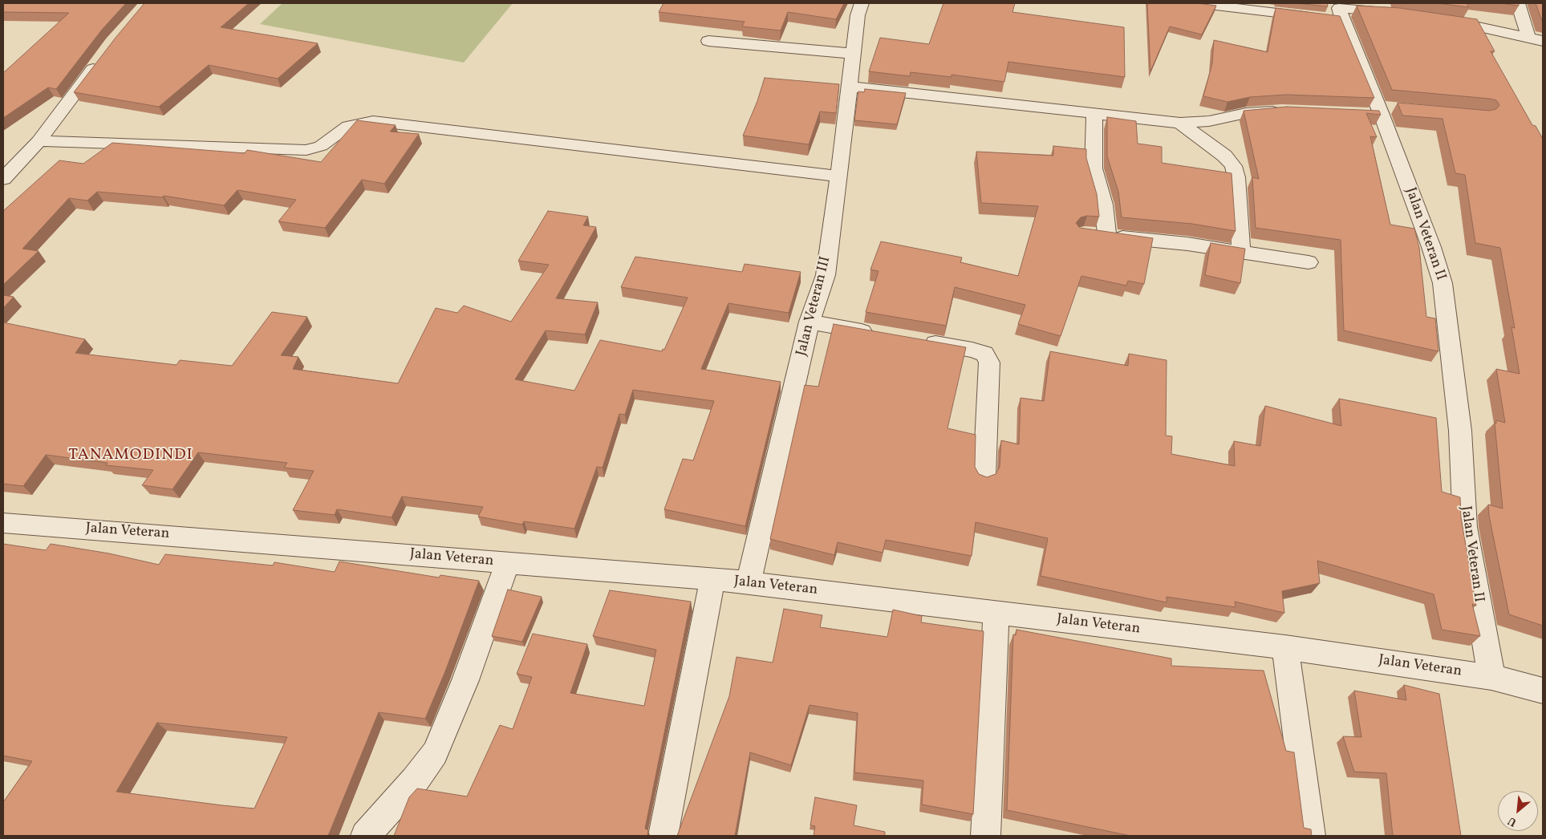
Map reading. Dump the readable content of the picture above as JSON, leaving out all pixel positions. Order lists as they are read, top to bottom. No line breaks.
{"streets":{"street":["Jalan Veteran II","Jalan Veteran III","Jalan Veteran"]},"crossings":[["Jalan Veteran II","Jalan Veteran"],["Jalan Veteran III","Jalan Veteran"]],"districts":["TANAMODINDI"],"north":"bottom left"}
